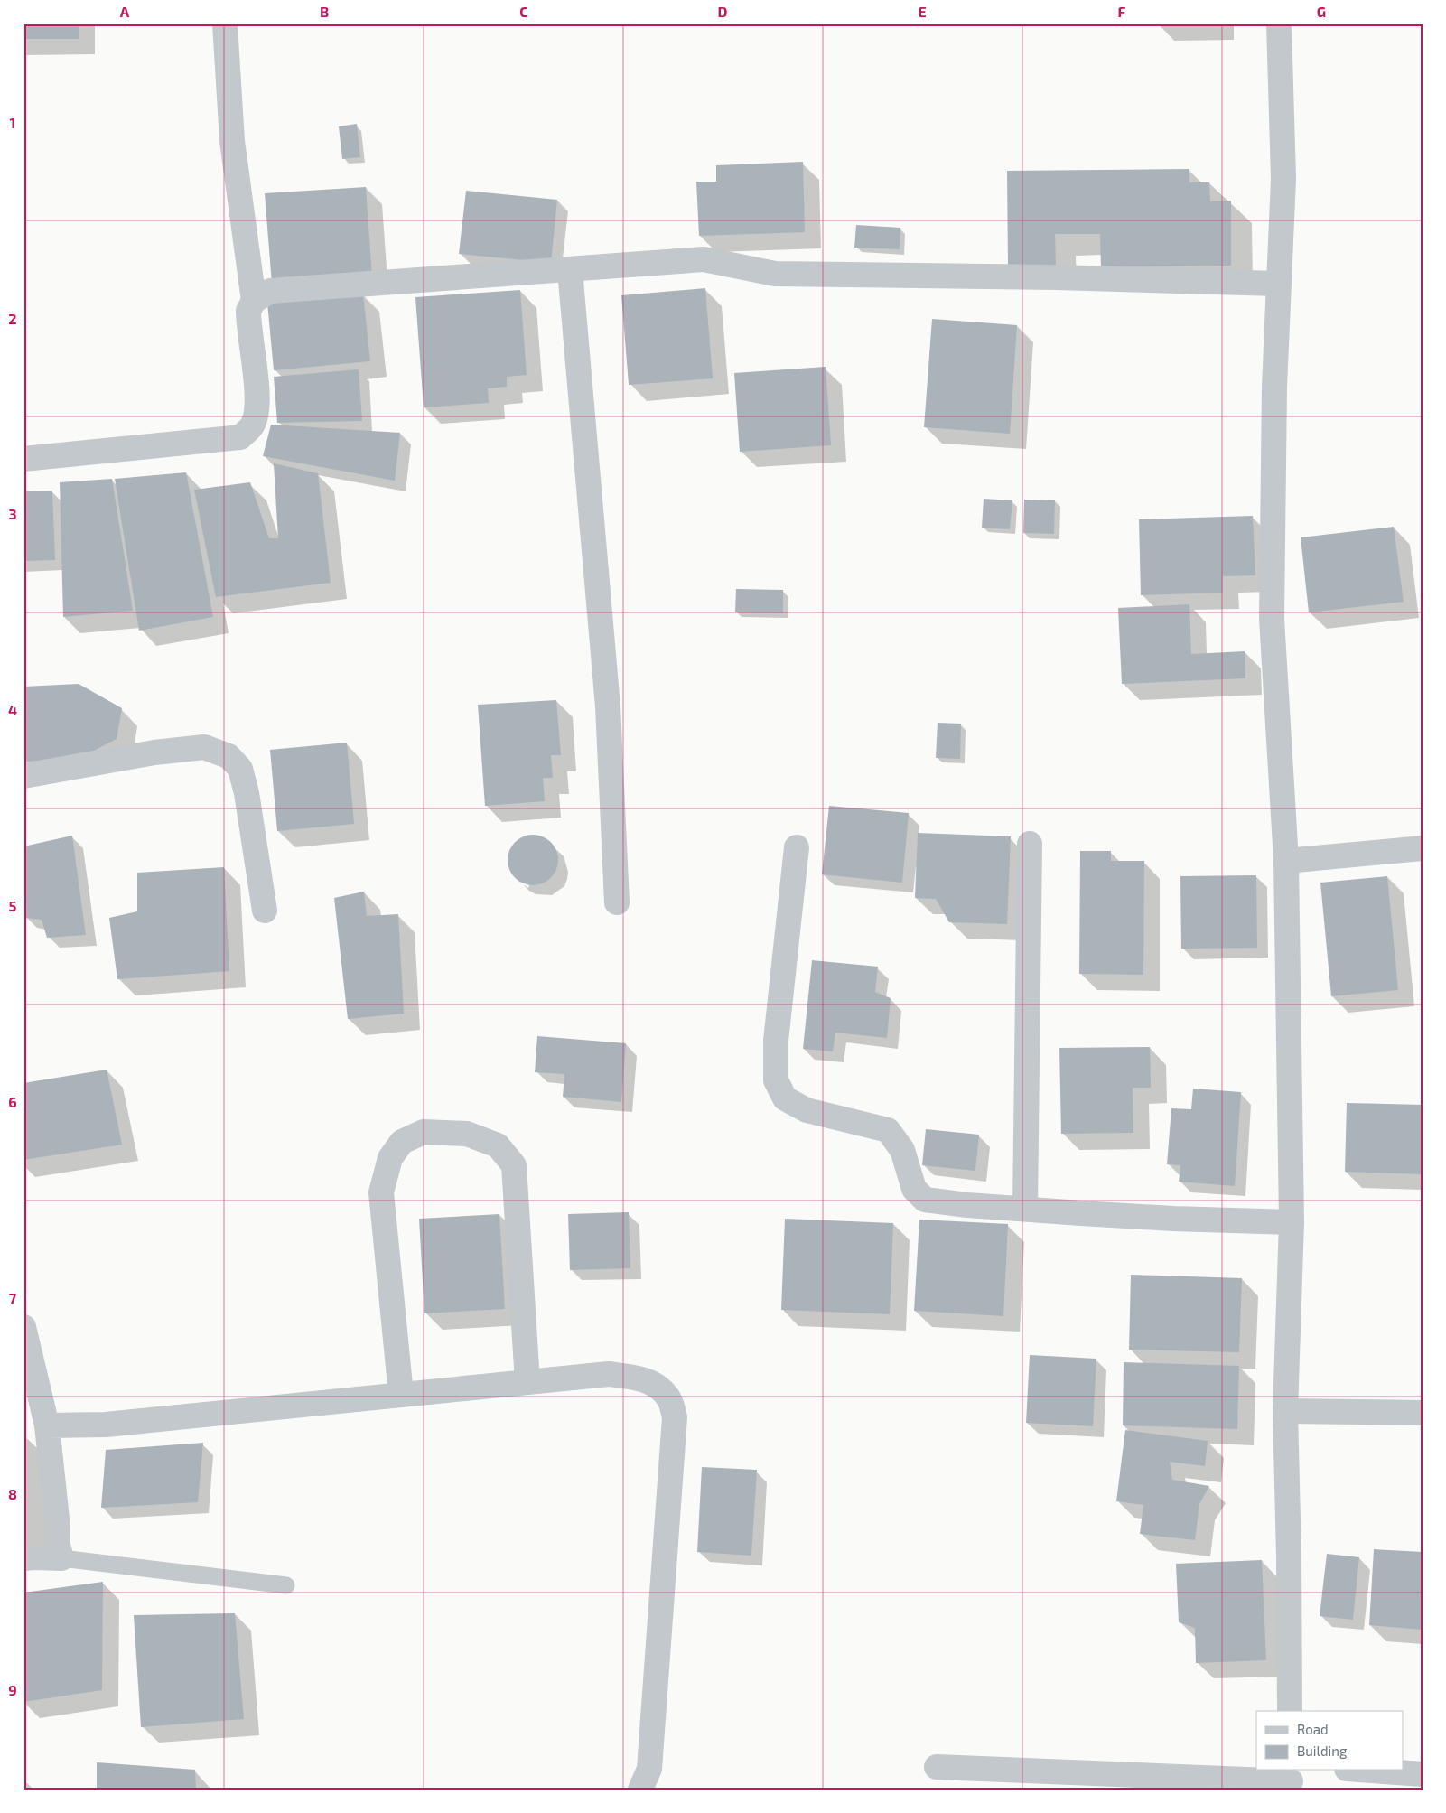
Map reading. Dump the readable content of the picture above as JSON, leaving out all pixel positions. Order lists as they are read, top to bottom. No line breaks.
{"legend":["Road","Building"],"grid":{"columns":["A","B","C","D","E","F","G"],"rows":["1","2","3","4","5","6","7","8","9"]}}
